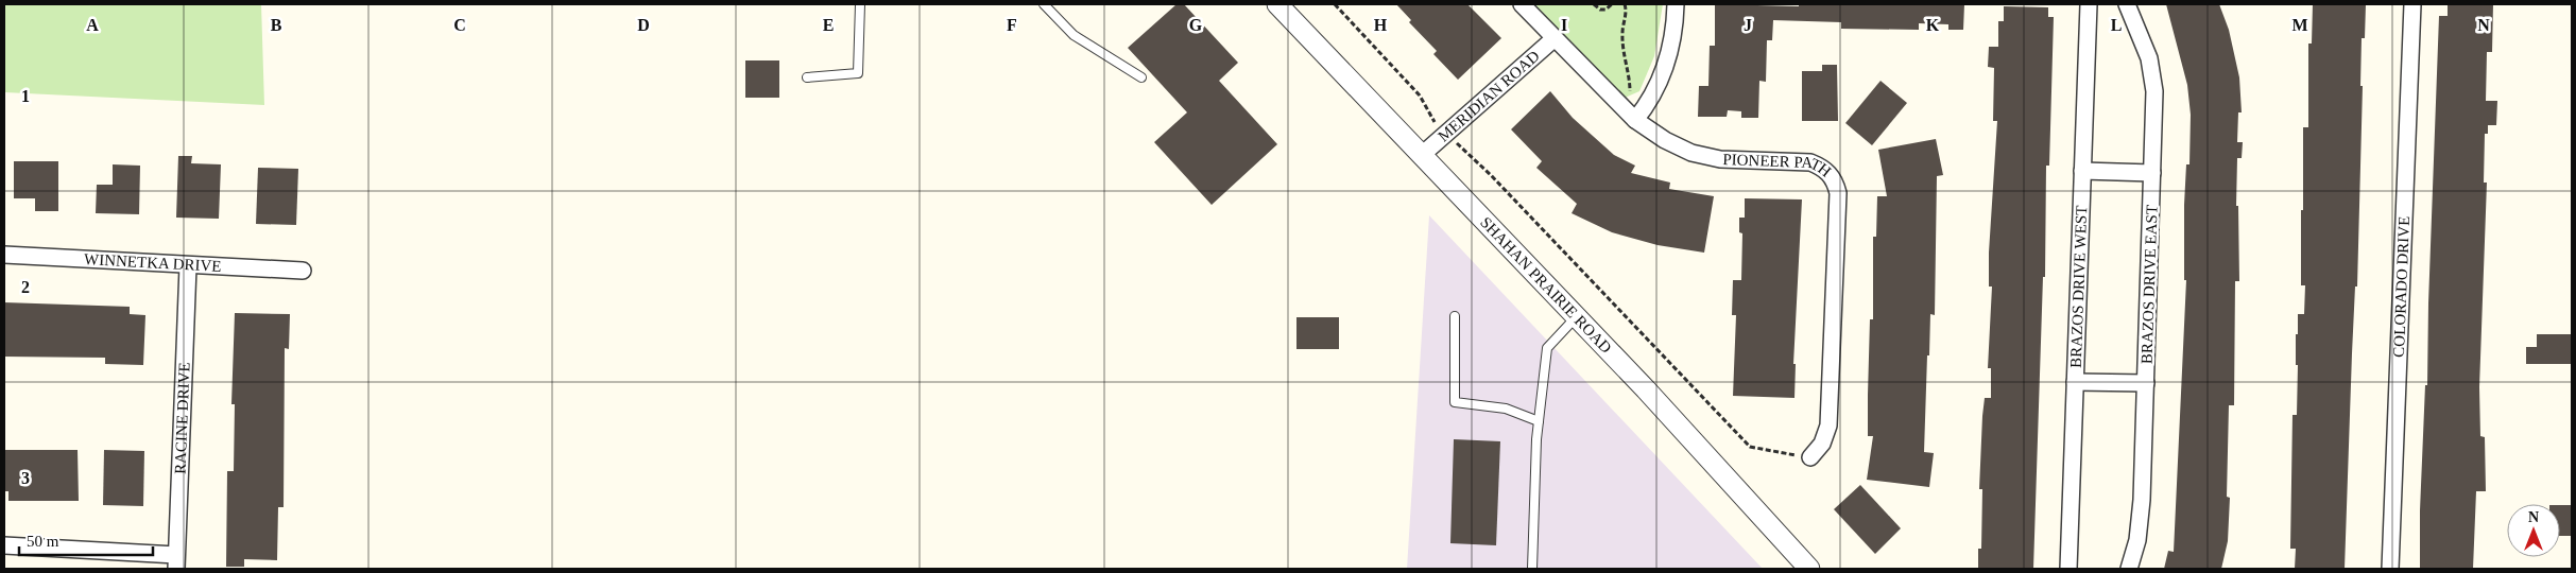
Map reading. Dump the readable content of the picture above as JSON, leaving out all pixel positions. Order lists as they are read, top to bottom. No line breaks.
{"streets":{"street":["MERIDIAN ROAD","PIONEER PATH","WINNETKA DRIVE","SHAHAN PRAIRIE ROAD","BRAZOS DRIVE EAST","BRAZOS DRIVE WEST","COLORADO DRIVE","RACINE DRIVE"]},"crossings":[["MERIDIAN ROAD","PIONEER PATH"],["MERIDIAN ROAD","SHAHAN PRAIRIE ROAD"],["WINNETKA DRIVE","RACINE DRIVE"]],"scale_bar":"50 m","north":"top","grid":{"columns":["A","B","C","D","E","F","G","H","I","J","K","L","M","N"],"rows":["1","2","3"]}}
